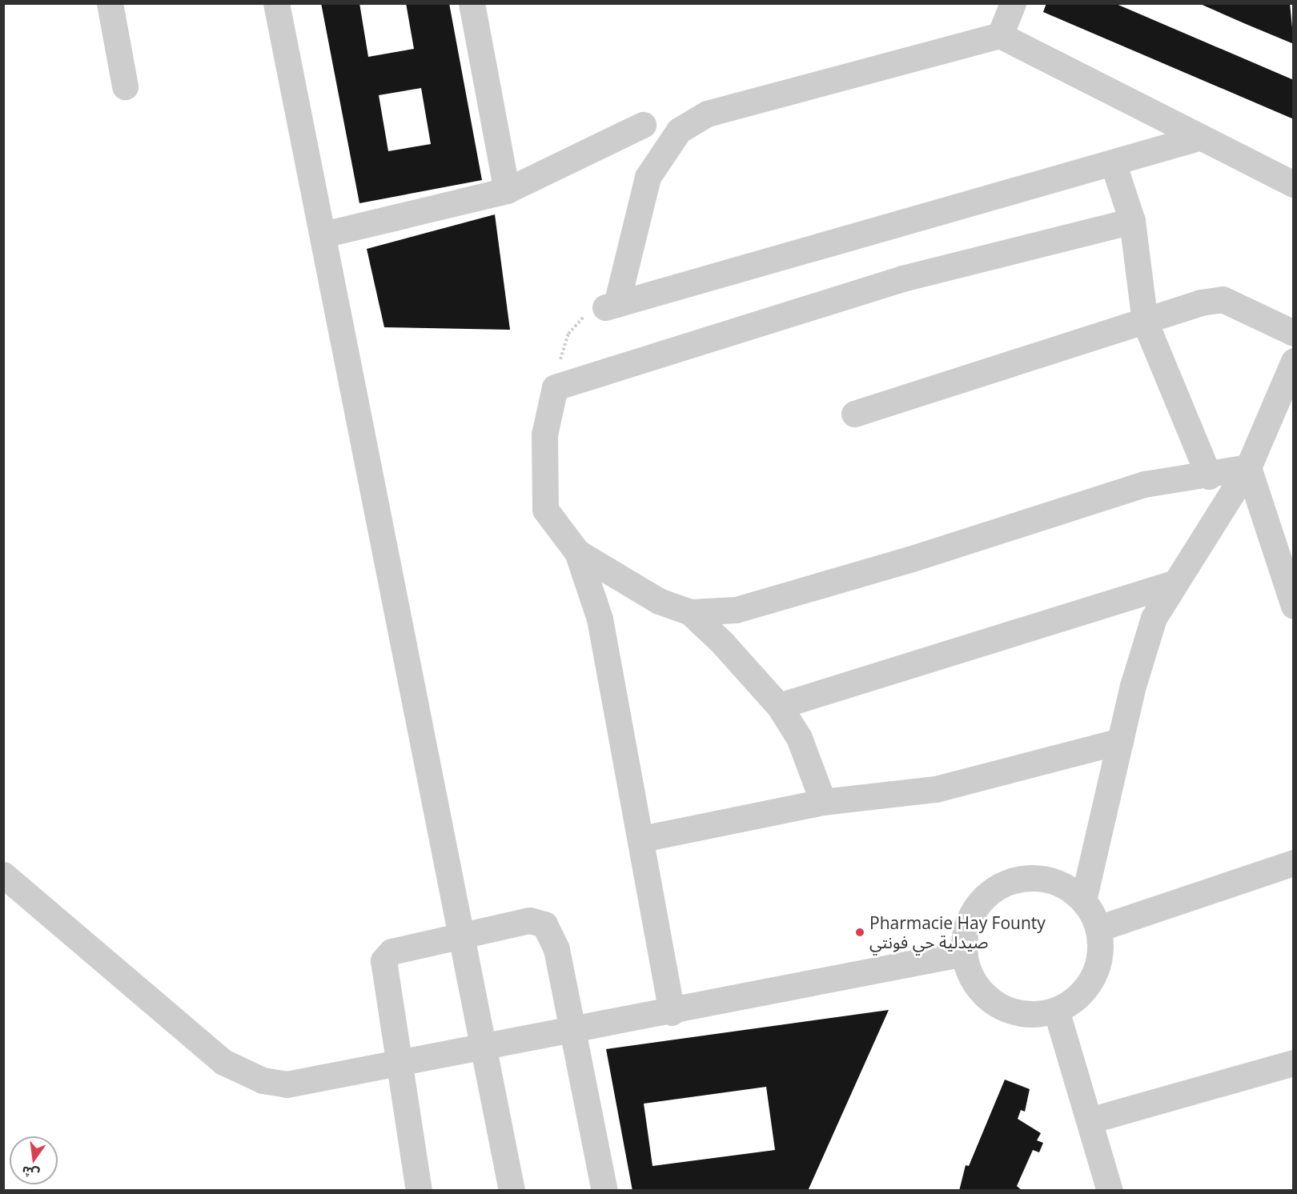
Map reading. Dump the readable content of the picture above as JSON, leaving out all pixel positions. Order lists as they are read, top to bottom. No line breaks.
{"places":["Pharmacie Hay Founty صيدلية حي فونتي"],"north":"bottom"}
